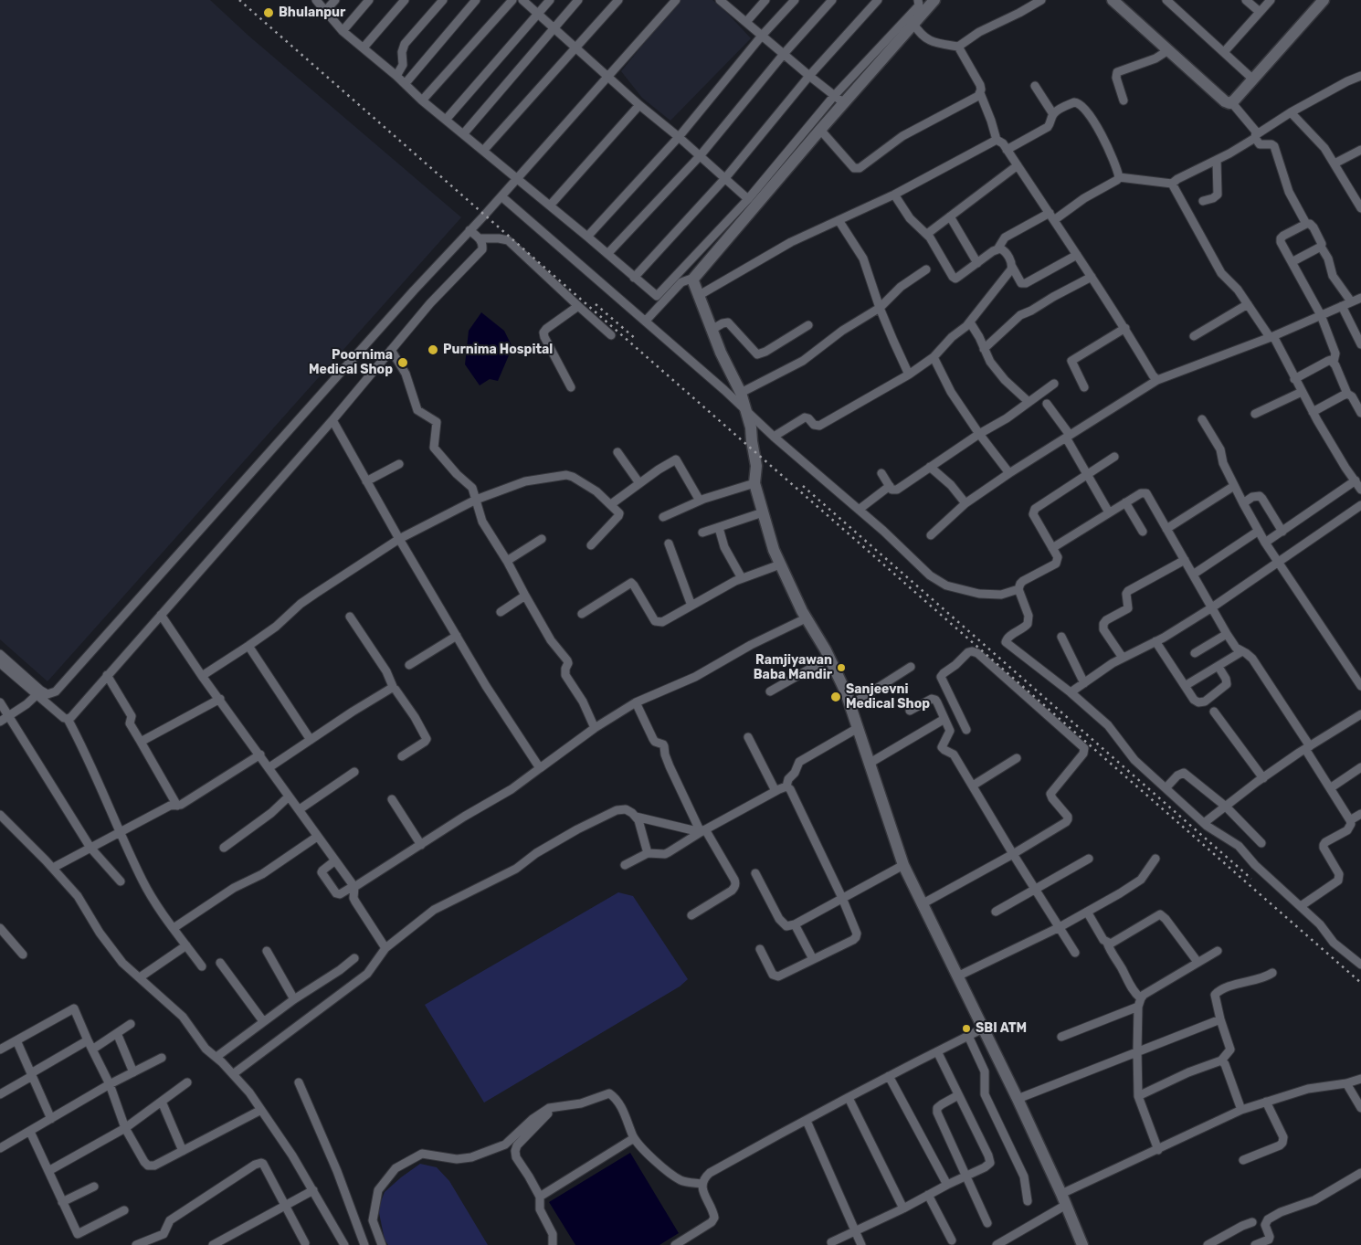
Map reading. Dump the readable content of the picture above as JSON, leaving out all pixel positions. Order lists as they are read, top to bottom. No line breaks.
{"places":["Bhulanpur","Purnima Hospital","Poornima Medical Shop","Ramjiyawan Baba Mandir","Sanjeevni Medical Shop","SBI ATM"]}
